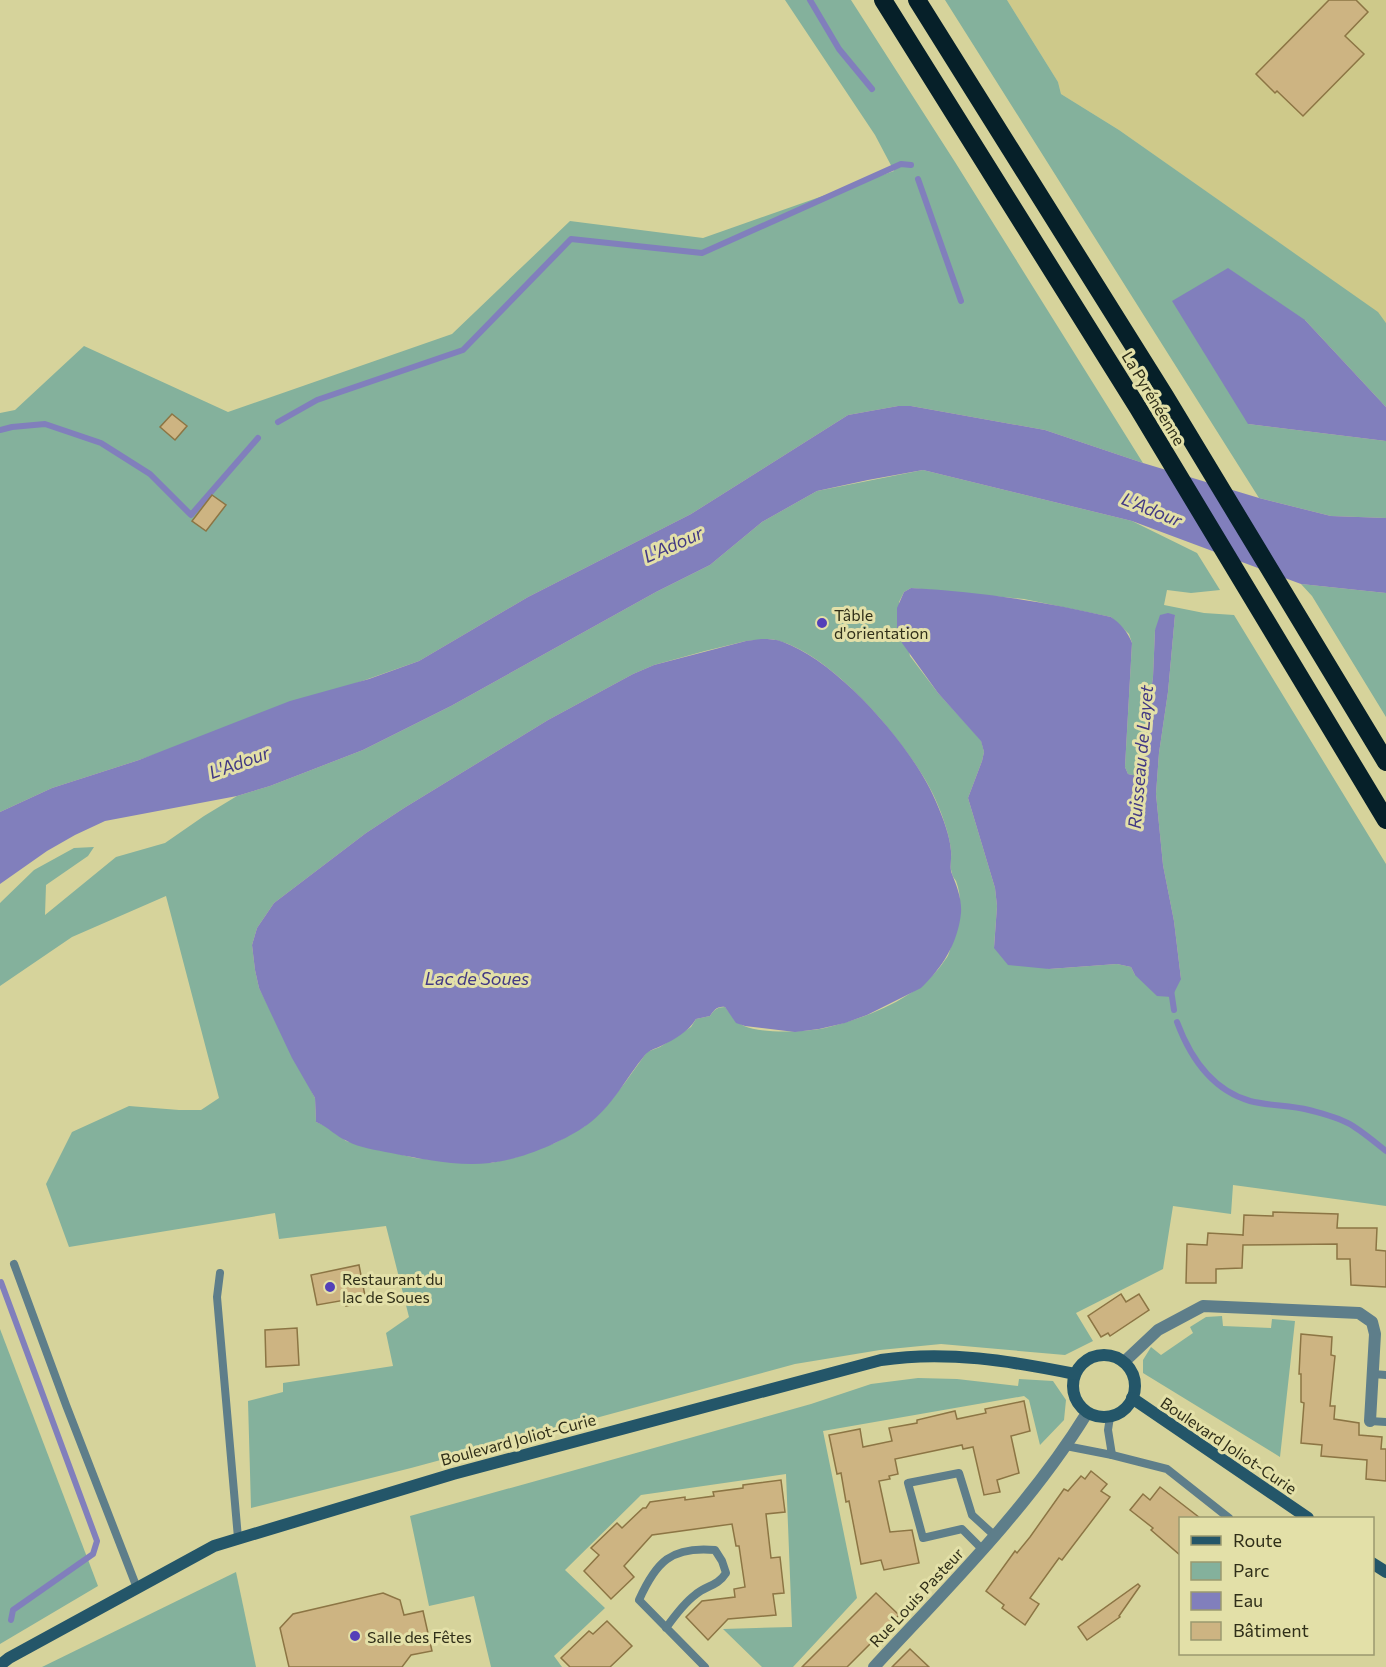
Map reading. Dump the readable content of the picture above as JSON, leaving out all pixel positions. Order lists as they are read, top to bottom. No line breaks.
{"streets":{"highway":["La Pyrénéenne"],"main road":["Boulevard Joliot-Curie"],"street":["Rue Louis Pasteur"]},"crossings":[["Boulevard Joliot-Curie","Rue Louis Pasteur"]],"water":["L'Adour","Ruisseau de Layet","Lac de Soues"],"places":["Tâble d'orientation","Restaurant du lac de Soues","Salle des Fêtes"],"legend":["Route","Parc","Eau","Bâtiment"]}
